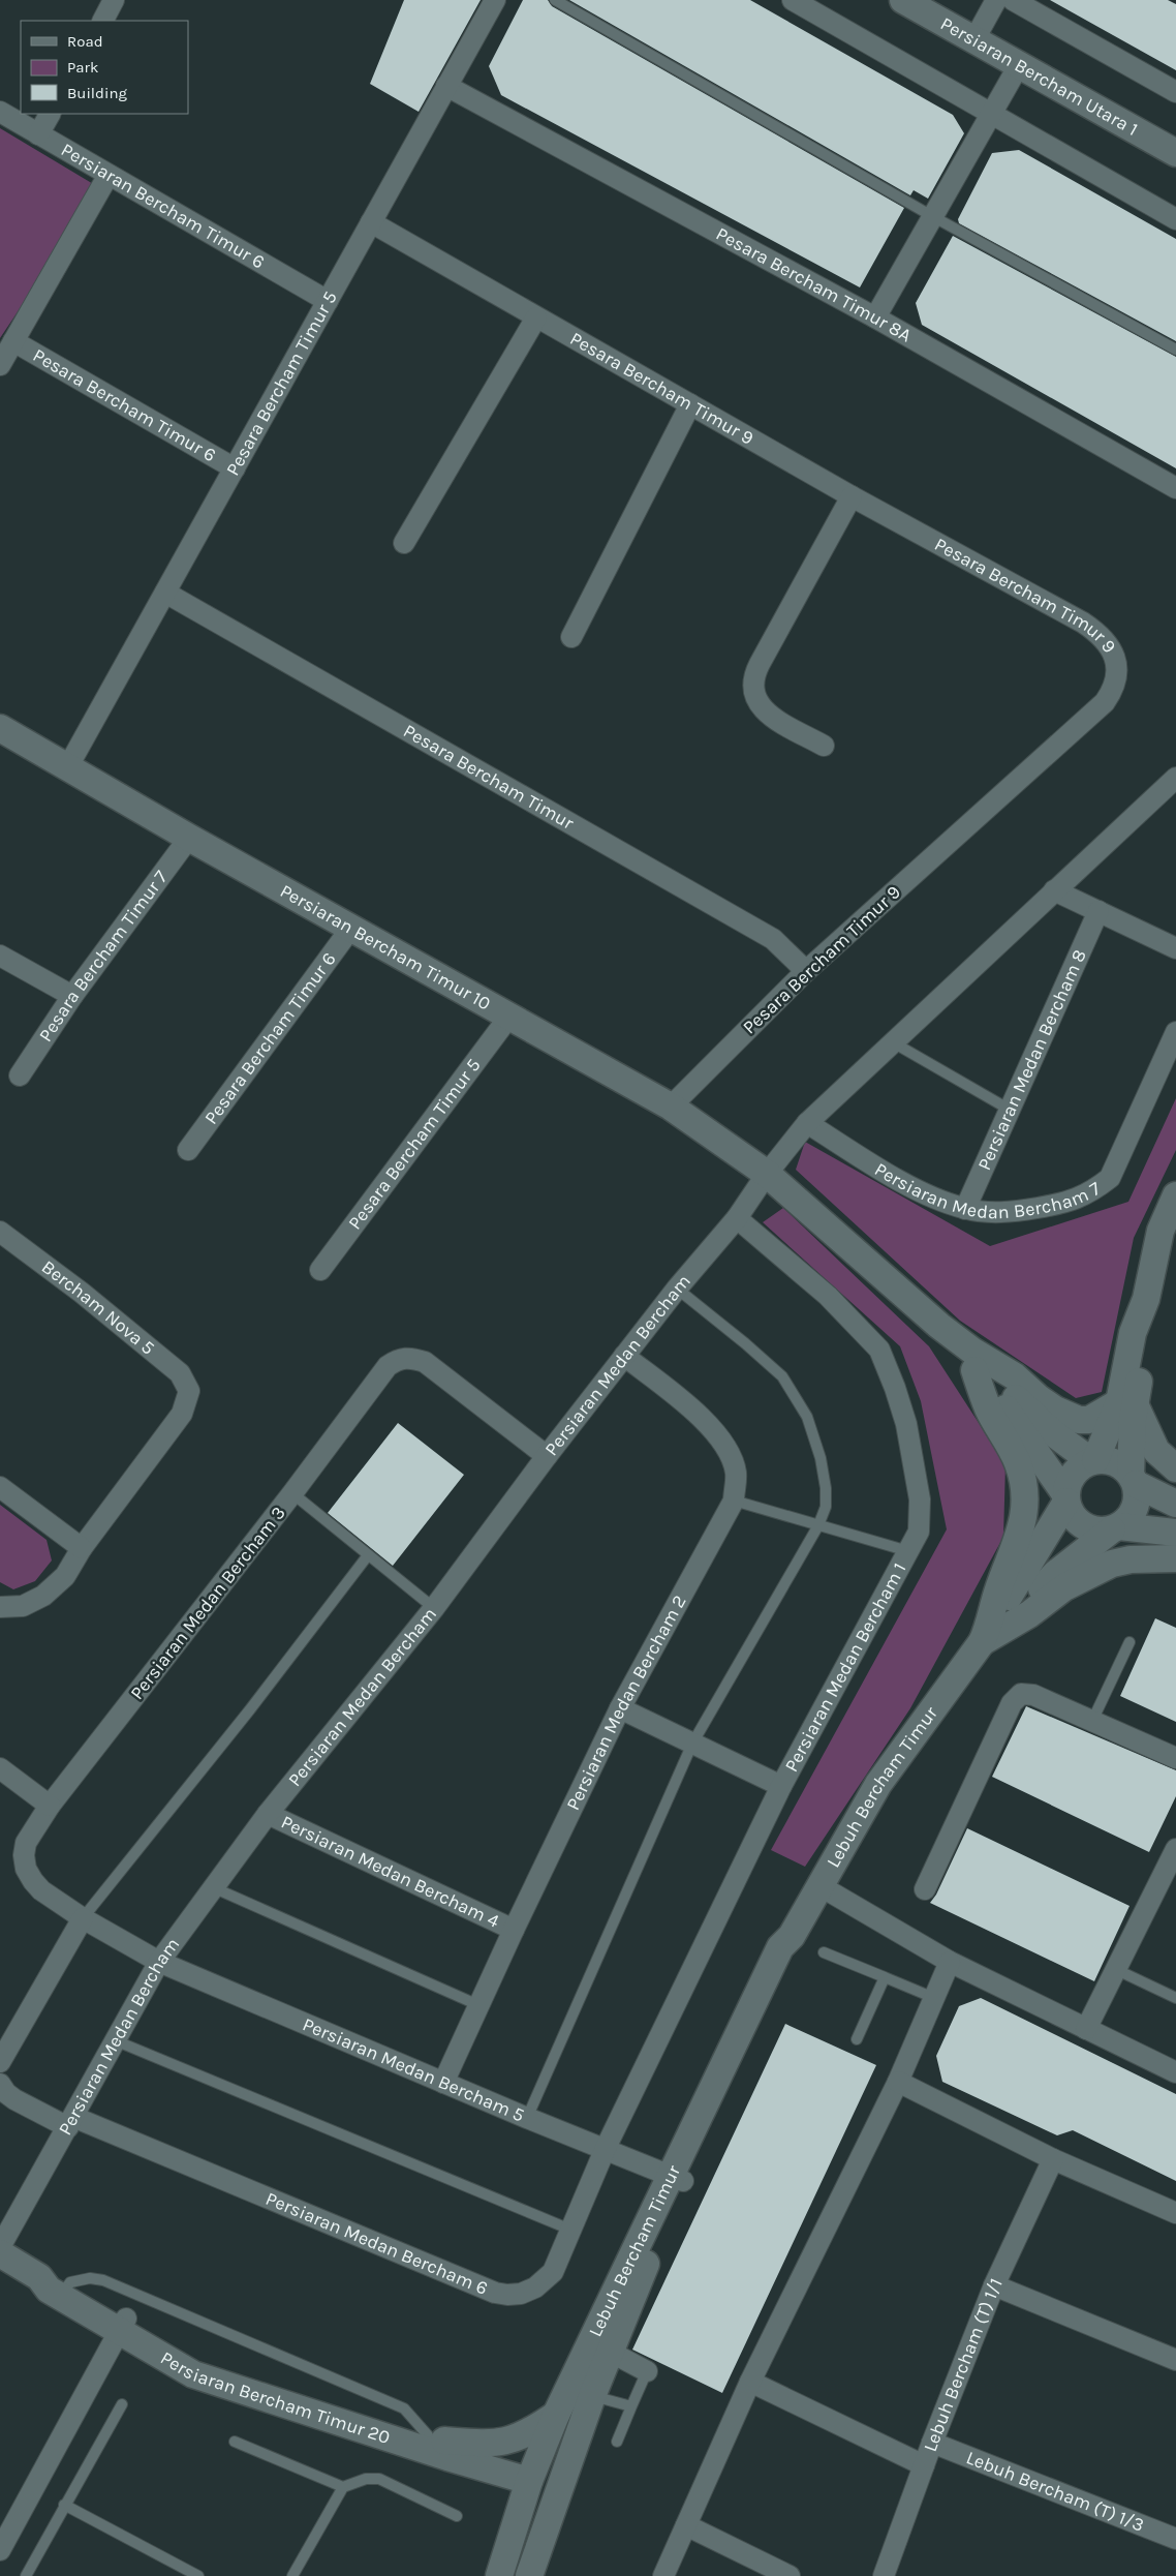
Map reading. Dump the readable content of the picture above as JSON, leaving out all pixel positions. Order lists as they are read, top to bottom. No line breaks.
{"streets":{"street":["Persiaran Bercham Utara 1","Persiaran Bercham Timur 6","Pesara Bercham Timur 8A","Pesara Bercham Timur 5","Pesara Bercham Timur 9","Pesara Bercham Timur 6","Pesara Bercham Timur","Persiaran Bercham Timur 10","Pesara Bercham Timur 7","Persiaran Medan Bercham 8","Persiaran Medan Bercham 7","Bercham Nova 5","Persiaran Medan Bercham","Persiaran Medan Bercham 3","Persiaran Medan Bercham 1","Persiaran Medan Bercham 2","Lebuh Bercham Timur","Persiaran Medan Bercham 4","Persiaran Medan Bercham 5","Persiaran Medan Bercham 6","Lebuh Bercham (T) 1/1","Persiaran Bercham Timur 20","Lebuh Bercham (T) 1/3"]},"crossings":[["Persiaran Bercham Timur 6","Pesara Bercham Timur 5"],["Pesara Bercham Timur 8A","Pesara Bercham Timur 5"],["Pesara Bercham Timur 5","Pesara Bercham Timur 9"],["Pesara Bercham Timur 5","Pesara Bercham Timur 6"],["Pesara Bercham Timur 5","Pesara Bercham Timur"],["Pesara Bercham Timur 5","Persiaran Bercham Timur 10"],["Pesara Bercham Timur 9","Pesara Bercham Timur"],["Pesara Bercham Timur 9","Persiaran Bercham Timur 10"],["Pesara Bercham Timur 6","Persiaran Bercham Timur 10"],["Persiaran Bercham Timur 10","Pesara Bercham Timur 7"],["Persiaran Bercham Timur 10","Persiaran Medan Bercham"],["Persiaran Medan Bercham 8","Persiaran Medan Bercham 7"],["Persiaran Medan Bercham 7","Persiaran Medan Bercham"],["Persiaran Medan Bercham","Persiaran Medan Bercham 3"],["Persiaran Medan Bercham","Persiaran Medan Bercham 1"],["Persiaran Medan Bercham","Persiaran Medan Bercham 2"],["Persiaran Medan Bercham","Persiaran Medan Bercham 4"],["Persiaran Medan Bercham","Persiaran Medan Bercham 5"],["Persiaran Medan Bercham","Persiaran Medan Bercham 6"],["Persiaran Medan Bercham 3","Persiaran Medan Bercham 5"],["Persiaran Medan Bercham 1","Persiaran Medan Bercham 5"],["Persiaran Medan Bercham 1","Persiaran Medan Bercham 6"],["Persiaran Medan Bercham 2","Persiaran Medan Bercham 4"],["Persiaran Medan Bercham 2","Persiaran Medan Bercham 5"],["Lebuh Bercham Timur","Persiaran Medan Bercham 5"],["Lebuh Bercham Timur","Persiaran Bercham Timur 20"],["Persiaran Medan Bercham 5","Persiaran Medan Bercham 6"],["Lebuh Bercham (T) 1/1","Lebuh Bercham (T) 1/3"]],"legend":["Road","Park","Building"]}
